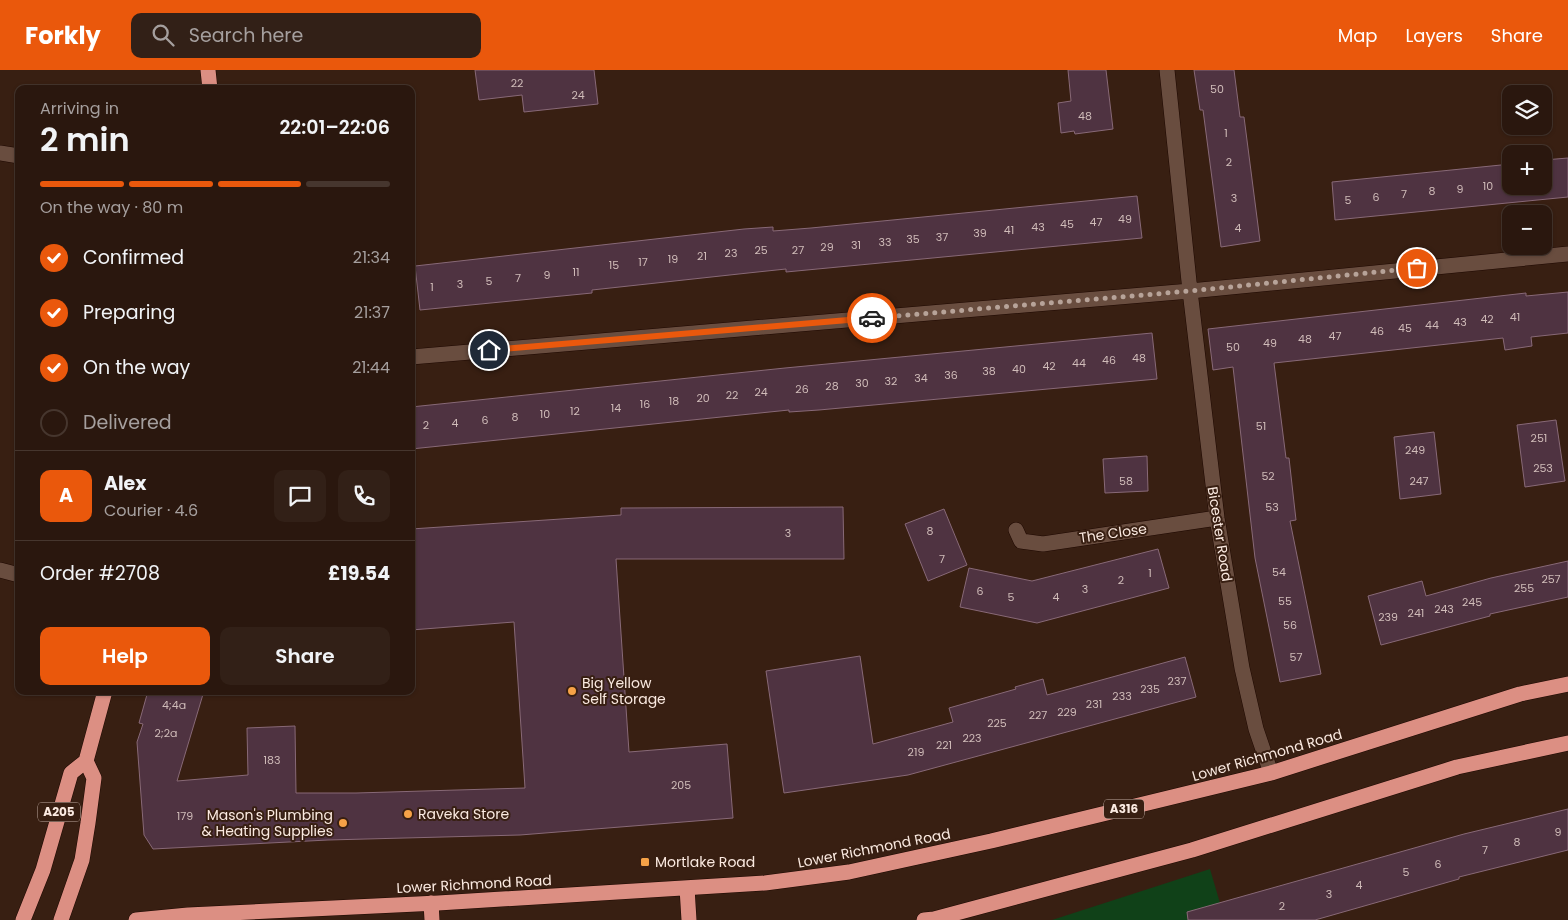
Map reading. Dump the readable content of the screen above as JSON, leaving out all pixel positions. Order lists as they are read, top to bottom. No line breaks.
{"streets":{"highway":["Lower Richmond Road","A316","A205"],"street":["The Close","Bicester Road"]},"crossings":[["The Close","Bicester Road"],["Bicester Road","Lower Richmond Road"]],"places":{"other":["Big Yellow Self Storage","Raveka Store","Mason's Plumbing & Heating Supplies"],"transit":["Mortlake Road"]},"house_numbers":["22","50","24","48","1","2","10","9","8","7","6","3","5","49","47","45","43","4","41","39","37","35","33","31","29","25","27","23","21","19","17","15","11","9","7","5","3","1","41","42","43","44","45","46","47","48","49","50","48","46","44","42","40","38","36","34","32","30","28","26","24","22","20","18","16","14","12","10","8","6","4","2","51","251","249","253","52","58","247","53","8","3","7","54","1","257","2","255","3","6","5","4","55","245","243","241","239","56","57","237","235","233","231","4;4a","229","227","225","2;2a","223","221","219","183","205","179","9","8","7","6","5","4","3","2"],"page":{"header":"Forkly","search":"Search here","nav":["Map","Layers","Share"],"map_buttons":["+","−"],"heading":["2 min","Arriving in","22:01–22:06"],"panel":["Alex","Courier · 4.6","Order #2708","£19.54"],"bar":"On the way · 80 m","list":[["Confirmed","21:34"],["Preparing","21:37"],["On the way","21:44"],"Delivered"],"round":"A","buttons":["Help","Share"]}}
